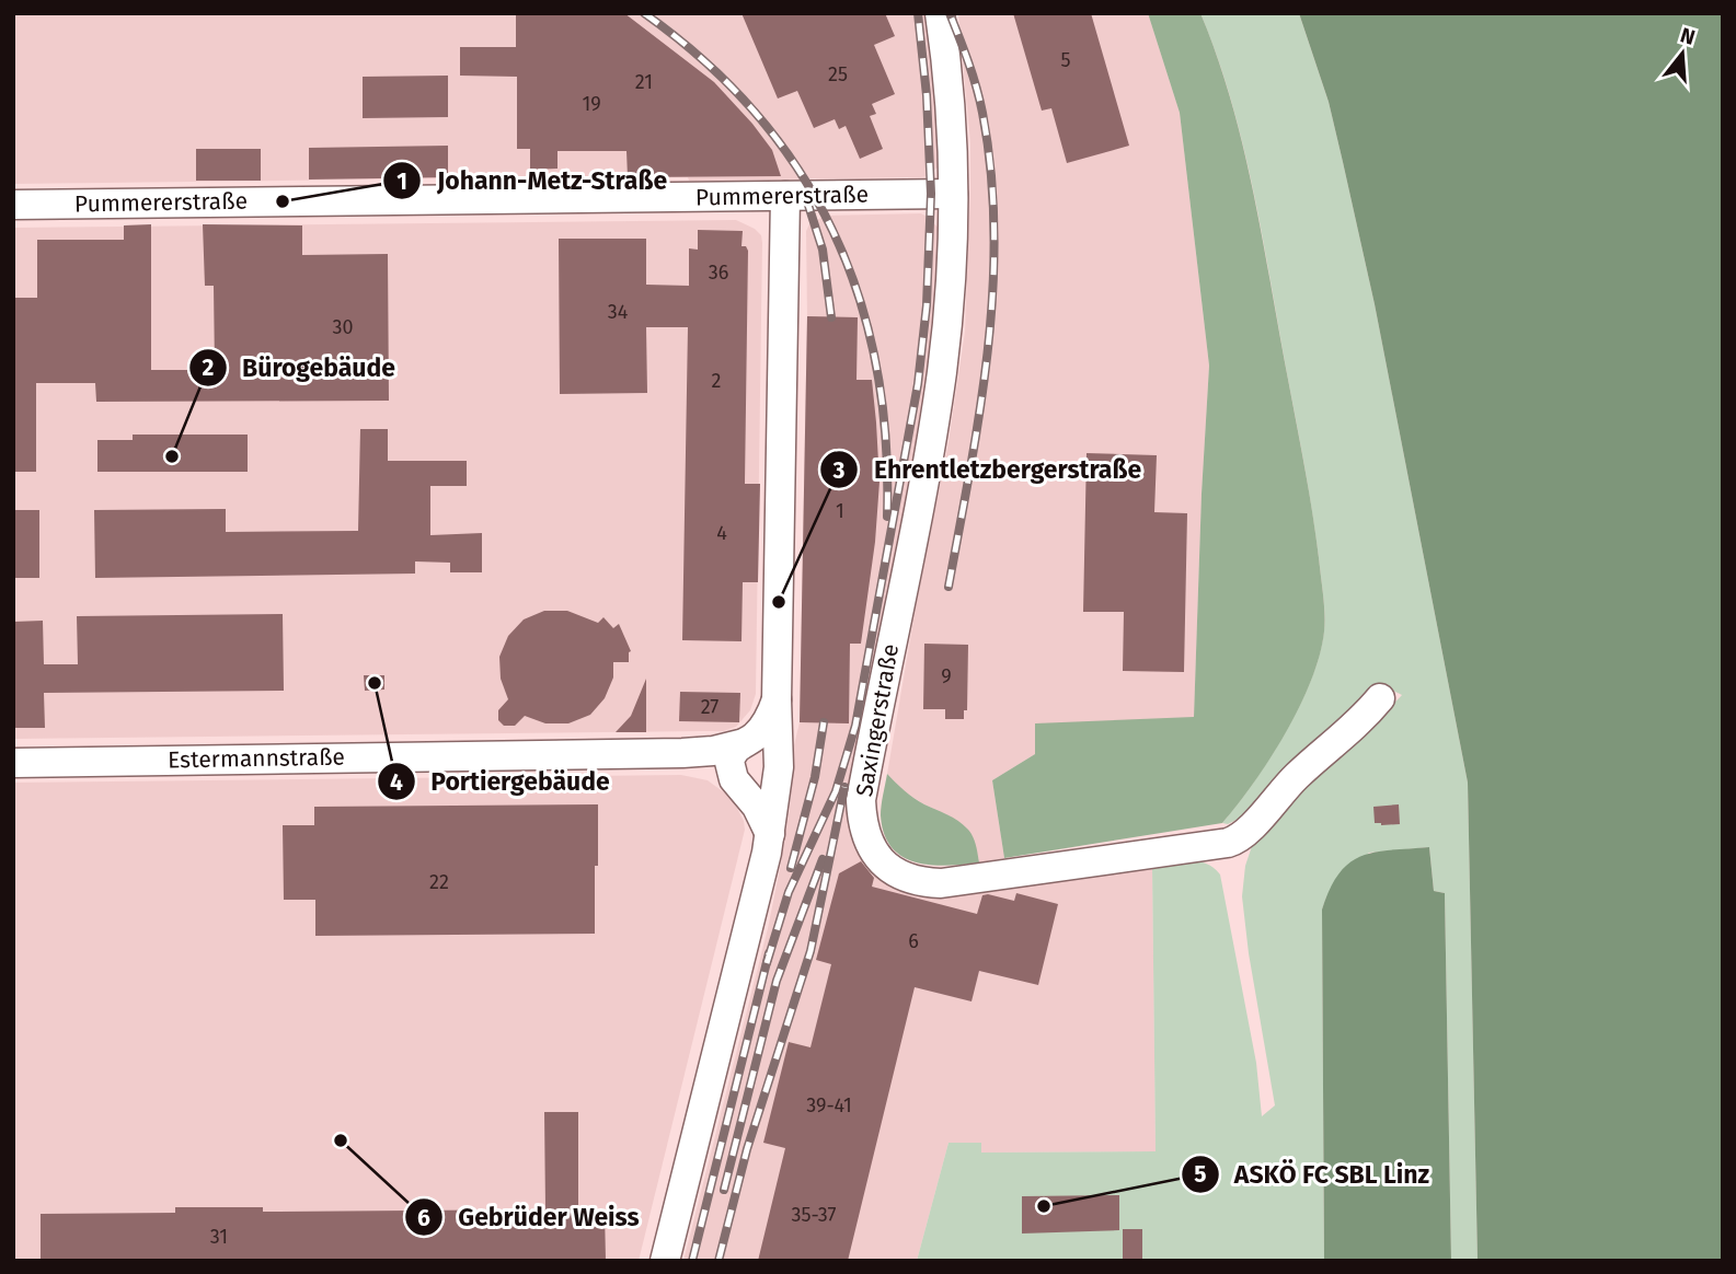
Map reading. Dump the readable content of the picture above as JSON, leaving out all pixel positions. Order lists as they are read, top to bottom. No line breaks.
{"streets":{"street":["Pummererstraße","Saxingerstraße","Estermannstraße"]},"crossings":[["Pummererstraße","Saxingerstraße"]],"places":["Johann-Metz-Straße","Bürogebäude","Ehrentletzbergerstraße","Portiergebäude","Gebrüder Weiss","ASKÖ FC SBL Linz"],"house_numbers":["5","25","21","19","36","34","30","2","1","4","9","27","22","6","39-41","35-37","31"],"north":"top"}
